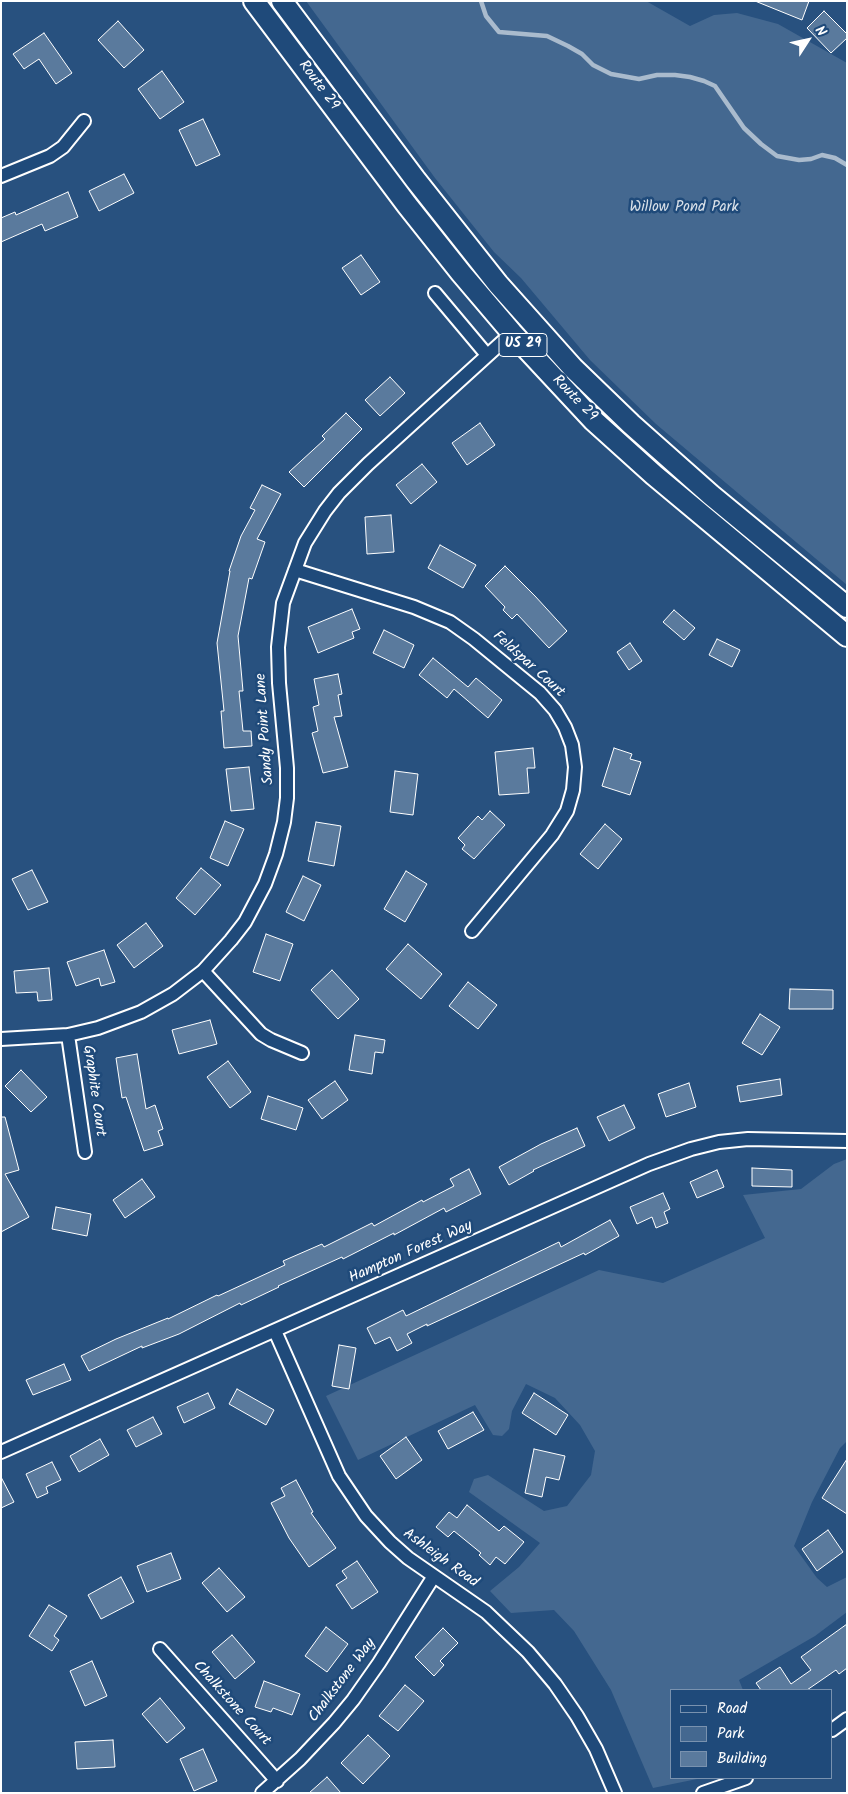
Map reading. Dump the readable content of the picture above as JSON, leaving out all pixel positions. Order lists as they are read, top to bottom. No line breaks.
{"streets":{"main road":["Route 29","US 29"],"street":["Feldspar Court","Sandy Point Lane","Graphite Court","Hampton Forest Way","Ashleigh Road","Chalkstone Way","Chalkstone Court"]},"crossings":[["Route 29","Sandy Point Lane"],["Feldspar Court","Sandy Point Lane"],["Sandy Point Lane","Graphite Court"],["Hampton Forest Way","Ashleigh Road"],["Ashleigh Road","Chalkstone Way"],["Chalkstone Way","Chalkstone Court"]],"parks":["Willow Pond Park"],"legend":["Road","Park","Building"],"north":"top right"}
